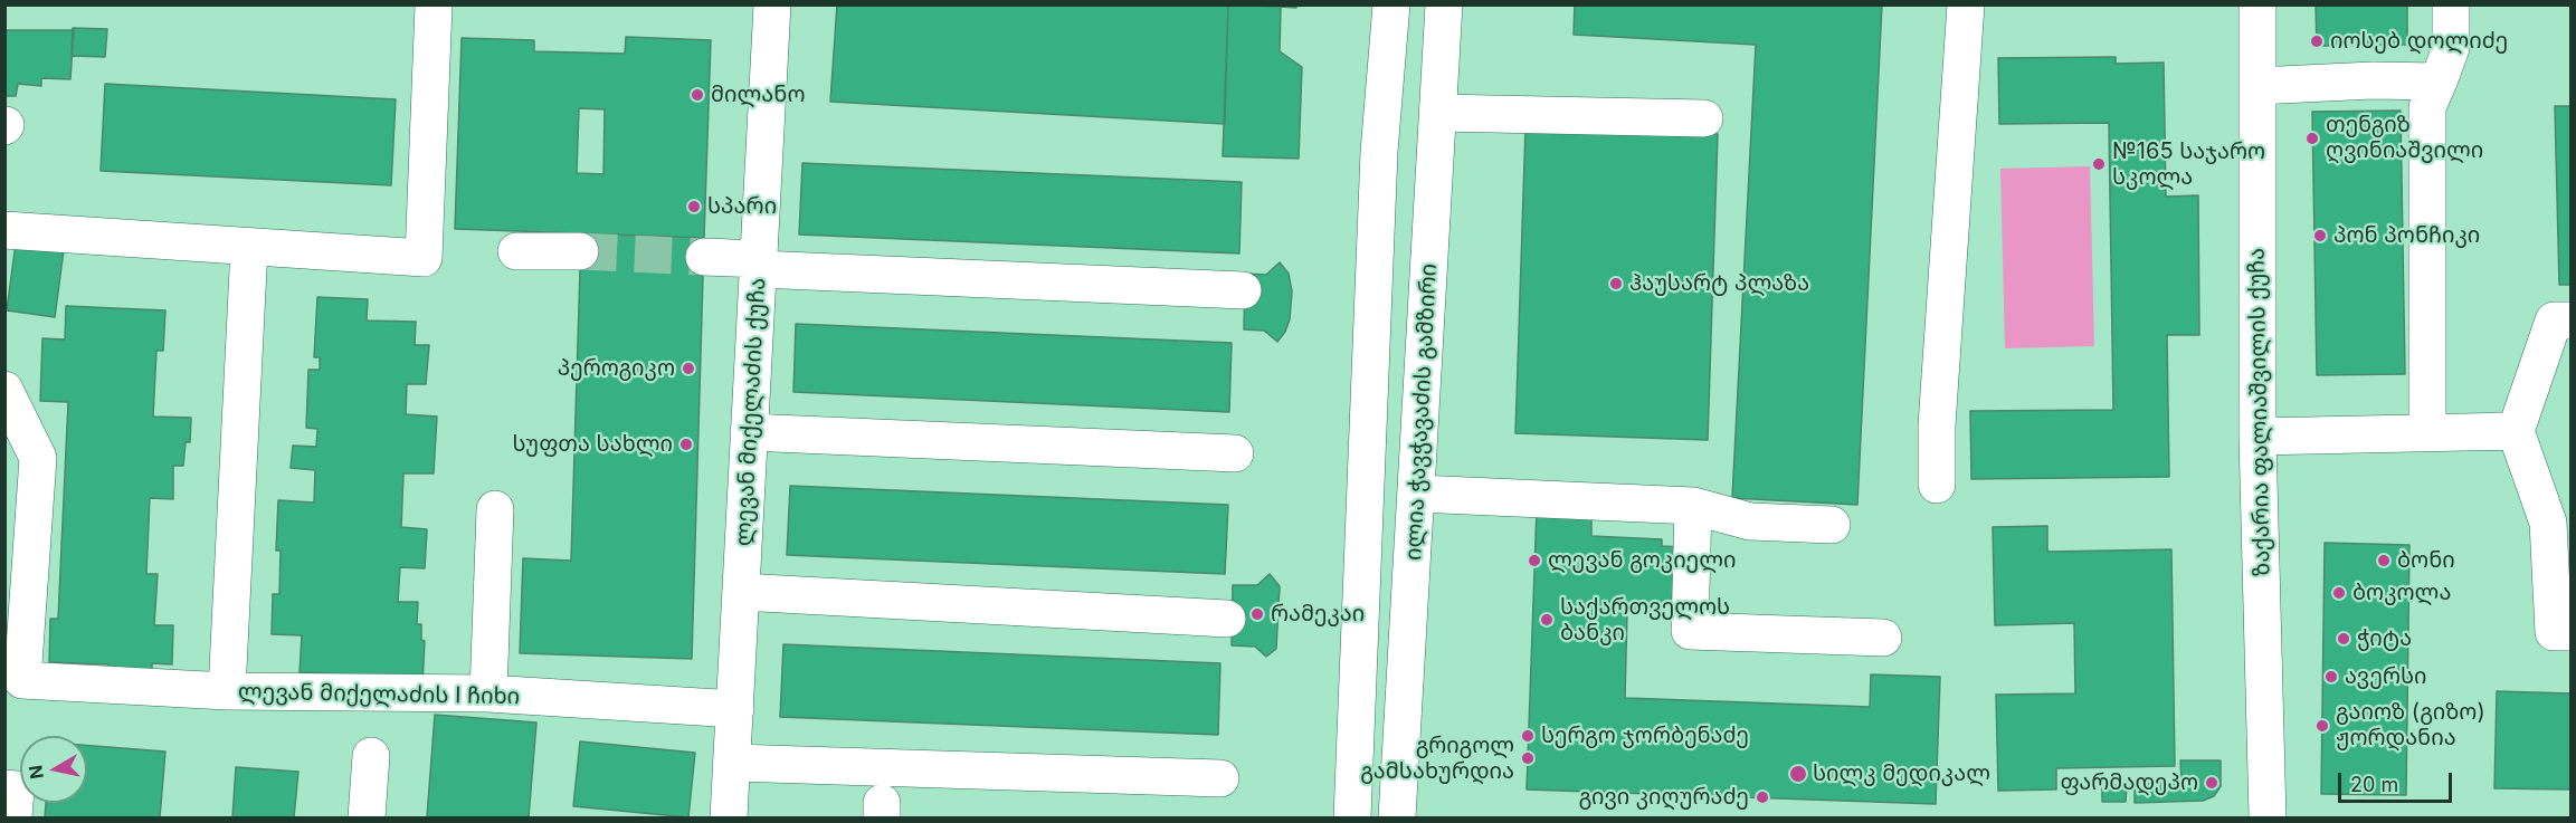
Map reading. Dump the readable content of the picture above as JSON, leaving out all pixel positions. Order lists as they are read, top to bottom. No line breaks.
{"streets":{"street":["ლევან მიქელაძის ქუჩა","ილია ჭავჭავაძის გამზირი","ზაქარია ფალიაშვილის ქუჩა","ლევან მიქელაძის I ჩიხი"]},"crossings":[["ლევან მიქელაძის ქუჩა","ლევან მიქელაძის I ჩიხი"]],"places":["იოსებ დოლიძე","მილანო","თენგიზ ღვინიაშვილი","№165 საჯარო სკოლა","სპარი","პონ პონჩიკი","ჰაუსარტ პლაზა","პეროგიკო","სუფთა სახლი","ლევან გოკიელი","ბონი","ბოკოლა","რამეკაი","საქართველოს ბანკი","ჭიტა","ავერსი","გაიოზ (გიზო) ჟორდანია","სერგო ჯორბენაძე","გრიგოლ გამსახურდია","სილკ მედიკალ","ფარმადეპო","გივი კიღურაძე"],"scale_bar":"20 m","north":"left"}
